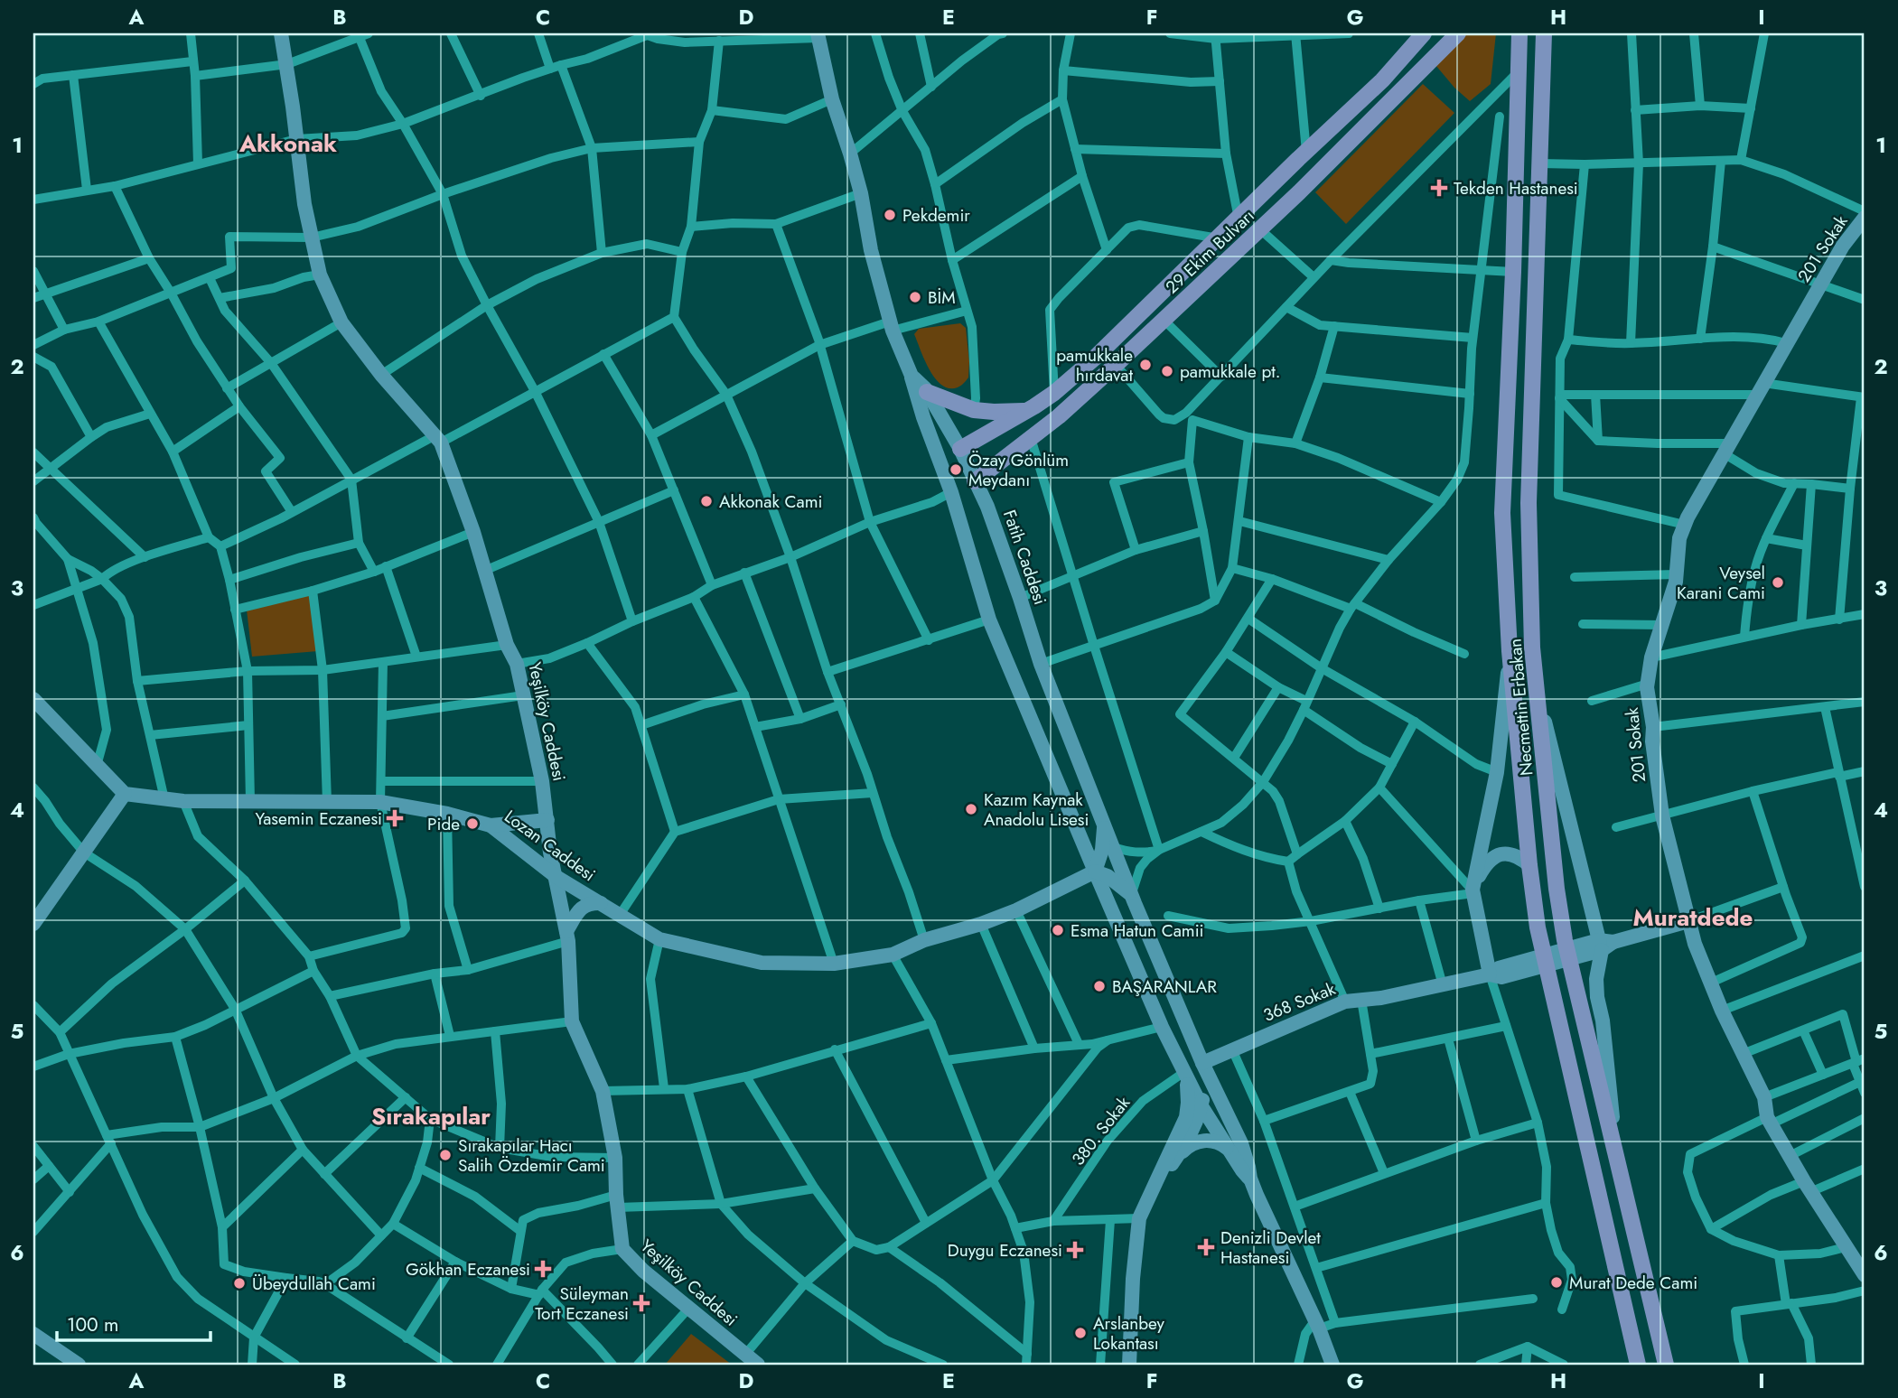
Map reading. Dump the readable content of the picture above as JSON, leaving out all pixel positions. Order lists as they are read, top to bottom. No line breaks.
{"streets":{"main road":["29 Ekim Bulvarı","Necmettin Erbakan"],"street":["201 Sokak","Fatih Caddesi","Yeşilköy Caddesi","Lozan Caddesi","368 Sokak","380. Sokak"]},"crossings":[["201 Sokak","368 Sokak"],["29 Ekim Bulvarı","Fatih Caddesi"],["Fatih Caddesi","368 Sokak"],["Yeşilköy Caddesi","Lozan Caddesi"]],"districts":["Akkonak","Muratdede","Sırakapılar"],"places":{"health":["Tekden Hastanesi","Yasemin Eczanesi","Denizli Devlet Hastanesi","Duygu Eczanesi","Gökhan Eczanesi","Süleyman Tort Eczanesi"],"other":["Pekdemir","BİM","pamukkale hırdavat","pamukkale pt.","Özay Gönlüm Meydanı","Akkonak Cami","Veysel Karani Cami","Kazım Kaynak Anadolu Lisesi","Pide","Esma Hatun Camii","BAŞARANLAR","Sırakapılar Hacı Salih Özdemir Cami","Murat Dede Cami","Übeydullah Cami","Arslanbey Lokantası"]},"scale_bar":"100 m","grid":{"columns":["A","B","C","D","E","F","G","H","I"],"rows":["1","2","3","4","5","6"]}}
